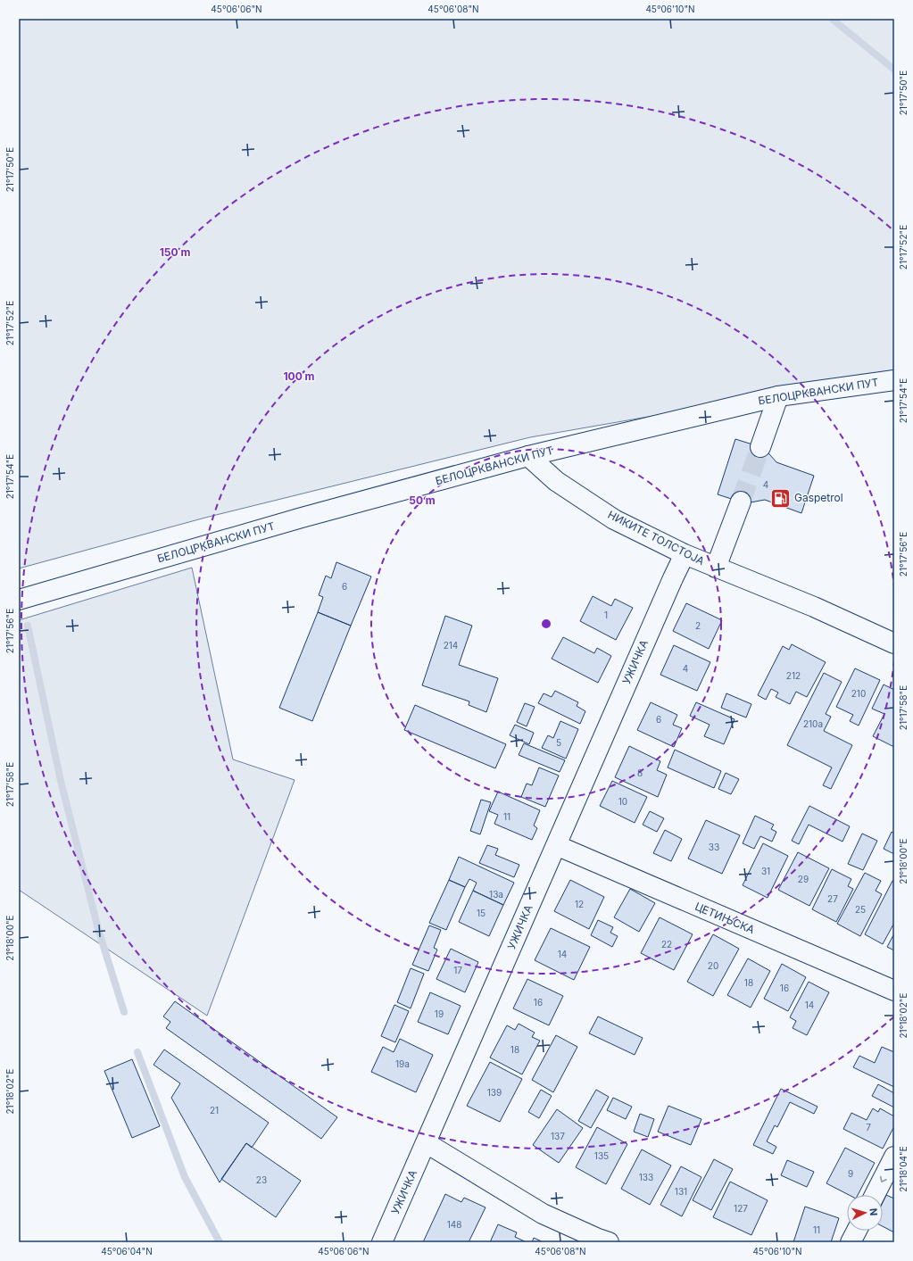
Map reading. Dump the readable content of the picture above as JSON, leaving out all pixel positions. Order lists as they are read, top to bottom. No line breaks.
{"streets":{"street":["БЕЛОЦРКВАНСКИ ПУТ","НИКИТЕ ТОЛСТОЈА","УЖИЧКА","ЦЕТИЊСКА"]},"crossings":[["БЕЛОЦРКВАНСКИ ПУТ","НИКИТЕ ТОЛСТОЈА"],["НИКИТЕ ТОЛСТОЈА","УЖИЧКА"],["УЖИЧКА","ЦЕТИЊСКА"]],"places":{"fuel station":["Gaspetrol"]},"house_numbers":["4","6","1","2","214","4","212","210","6","210a","5","8","10","11","33","31","29","13a","27","12","25","15","22","14","20","17","18","16","16","14","19","18","19a","139","21","7","137","135","9","133","23","131","127","148","11"],"north":"right","coordinates":["45°06'06\"N","45°06'08\"N","45°06'10\"N","21°17'50\"E","21°17'52\"E","21°17'54\"E","21°17'56\"E","21°17'58\"E","21°18'00\"E","21°18'02\"E","21°18'04\"E","45°06'04\"N"],"rings":["150 m","100 m","50 m"]}
